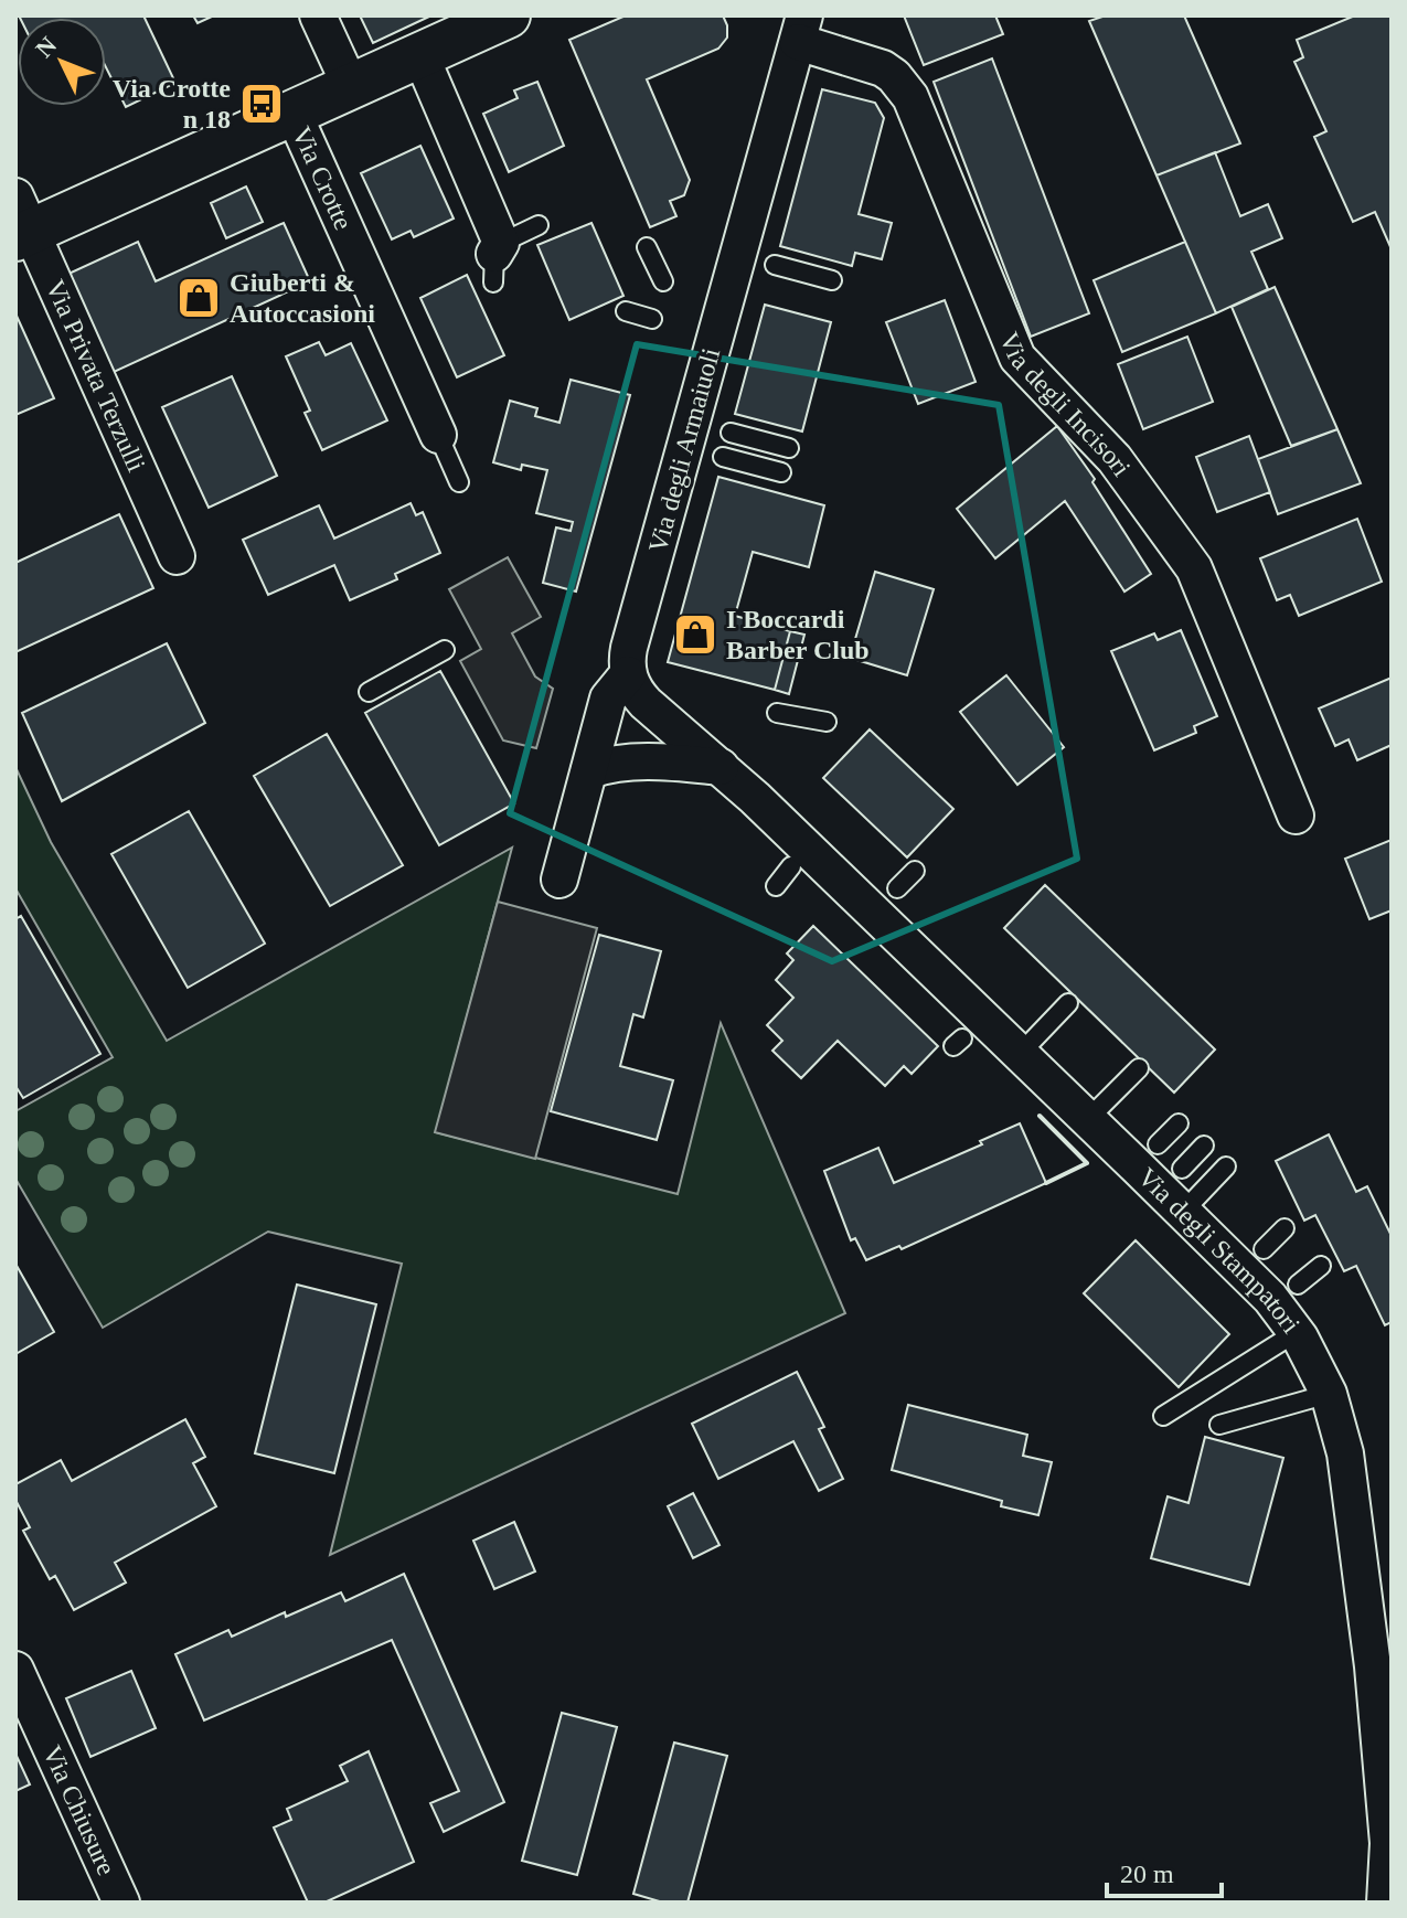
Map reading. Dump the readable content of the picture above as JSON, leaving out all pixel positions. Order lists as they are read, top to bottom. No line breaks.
{"streets":{"street":["Via Crotte","Via Privata Terzulli","Via degli Incisori","Via degli Armaiuoli","Via degli Stampatori","Via Chiusure"]},"crossings":[["Via Crotte","Via Privata Terzulli"],["Via degli Incisori","Via degli Armaiuoli"],["Via degli Armaiuoli","Via degli Stampatori"]],"places":{"bus stop":["Via Crotte n 18"],"shop":["Giuberti & Autoccasioni","I Boccardi Barber Club"]},"scale_bar":"20 m","north":"top left"}
